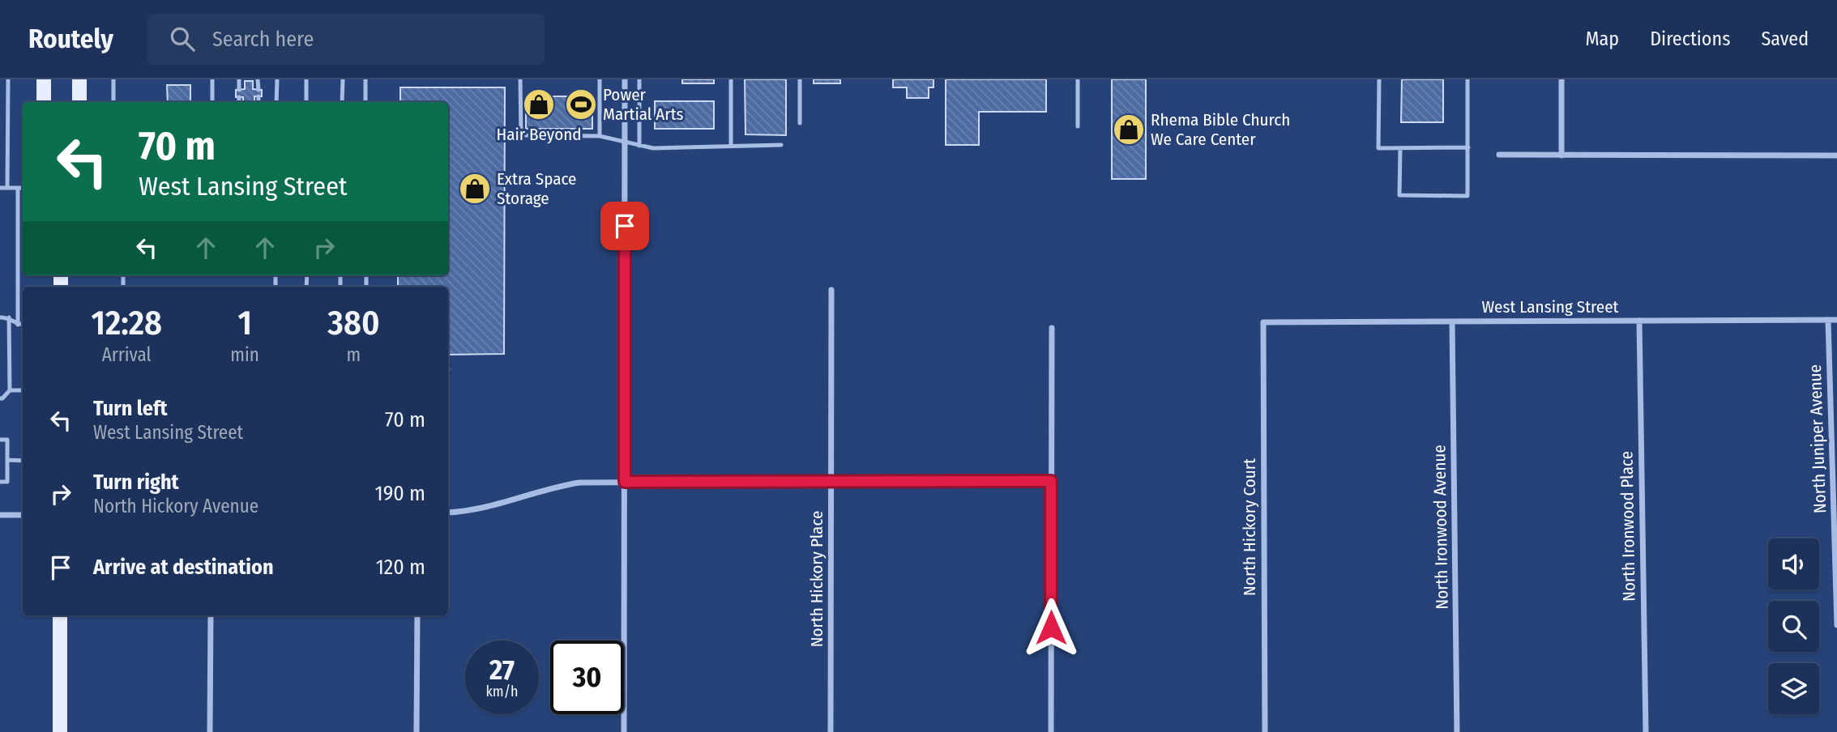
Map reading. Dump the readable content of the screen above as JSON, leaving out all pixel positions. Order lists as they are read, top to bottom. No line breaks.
{"streets":{"street":["West Lansing Street","North Juniper Avenue","North Ironwood Place","North Hickory Court","North Ironwood Avenue","North Hickory Place"]},"crossings":[["West Lansing Street","North Juniper Avenue"],["West Lansing Street","North Ironwood Place"],["West Lansing Street","North Hickory Court"],["West Lansing Street","North Ironwood Avenue"]],"places":{"shop":["Hair Beyond","Rhema Bible Church We Care Center","Extra Space Storage"],"sports":["Power Martial Arts"]},"page":{"header":"Routely","search":"Search here","nav":["Map","Directions","Saved"],"turn":["70 m","West Lansing Street"],"eta":["12:28","Arrival","1","min","380","m"],"list":[{"name":"Turn left","note":"West Lansing Street","value":"70 m"},{"name":"Turn right","note":"North Hickory Avenue","value":"190 m"},{"name":"Arrive at destination","value":"120 m"}],"speed":"27 km/h","limit":"30"}}
